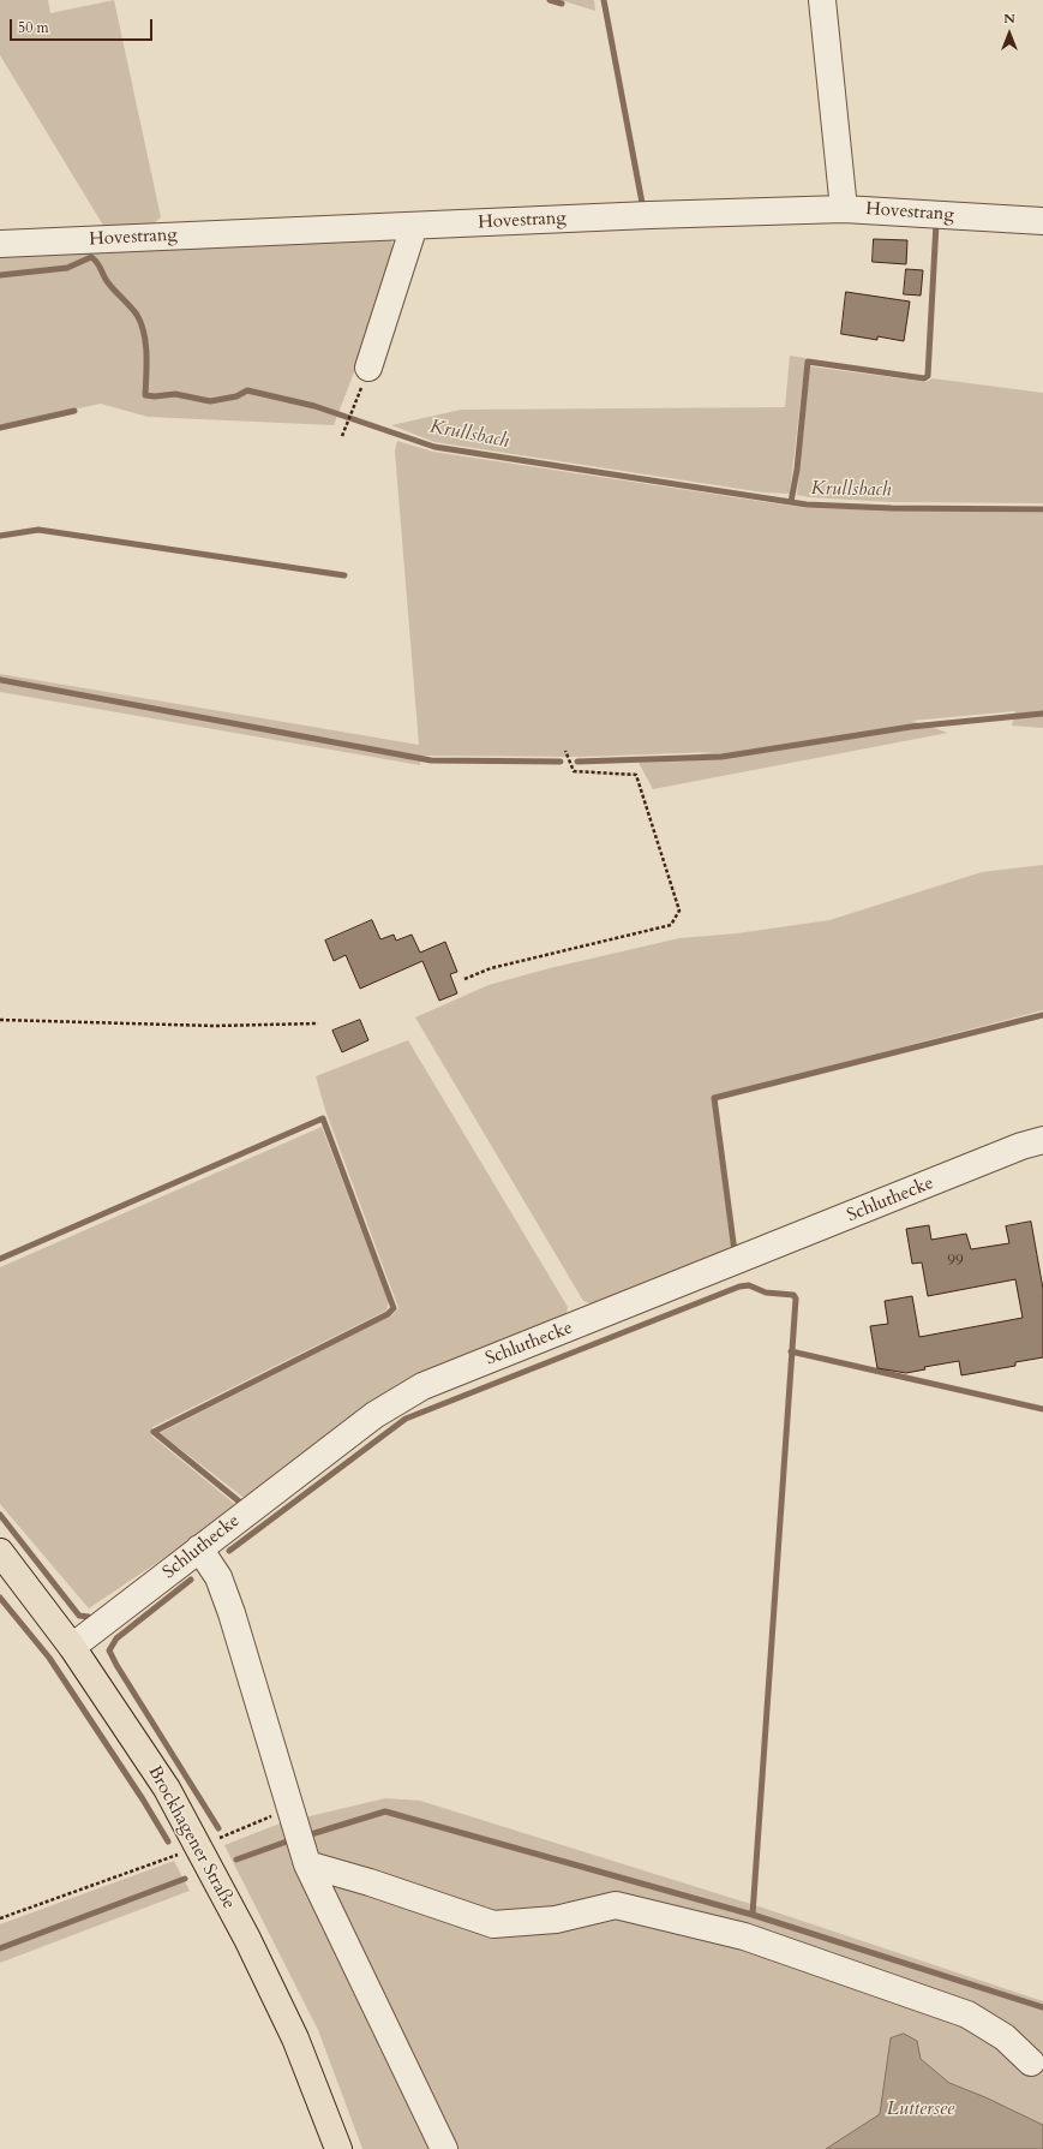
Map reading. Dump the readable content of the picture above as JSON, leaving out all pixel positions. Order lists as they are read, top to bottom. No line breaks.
{"streets":{"main road":["Brockhagener Straße"],"street":["Hovestrang","Schluthecke"]},"crossings":[["Schluthecke","Brockhagener Straße"]],"water":["Krullsbach","Luttersee"],"house_numbers":["99"],"scale_bar":"50 m","north":"top"}
